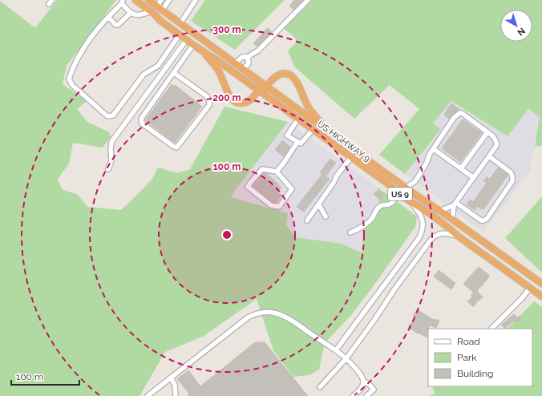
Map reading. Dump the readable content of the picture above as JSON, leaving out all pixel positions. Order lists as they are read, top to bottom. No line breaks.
{"streets":{"highway":["US HIGHWAY 9","US 9"]},"legend":["Road","Park","Building"],"scale_bar":"100 m","north":"bottom right","rings":["300 m","200 m","100 m"]}
